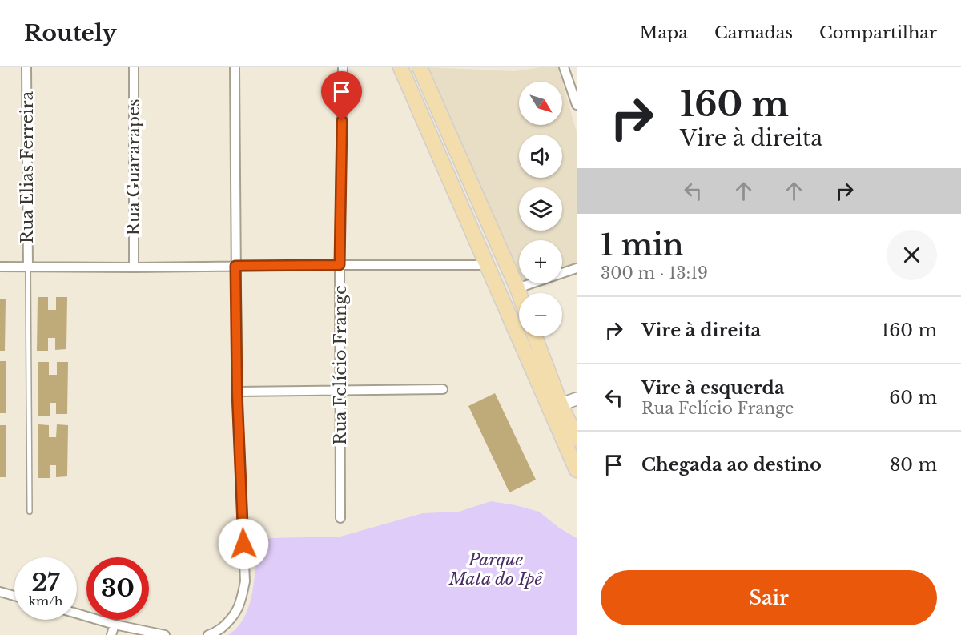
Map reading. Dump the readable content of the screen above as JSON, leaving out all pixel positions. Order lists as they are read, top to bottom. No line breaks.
{"streets":{"street":["Rua Elias Ferreira","Rua Guararapes","Rua Felício Frange"]},"parks":["Parque Mata do Ipê"],"north":"bottom right","page":{"header":"Routely","nav":["Mapa","Camadas","Compartilhar"],"turn":["160 m","Vire à direita"],"map_buttons":["+","−"],"heading":["1 min","300 m · 13:19"],"list":[{"name":"Vire à direita","value":"160 m"},{"name":"Vire à esquerda","note":"Rua Felício Frange","value":"60 m"},{"name":"Chegada ao destino","value":"80 m"}],"speed":"27 km/h","limit":"30","buttons":"Sair"}}
